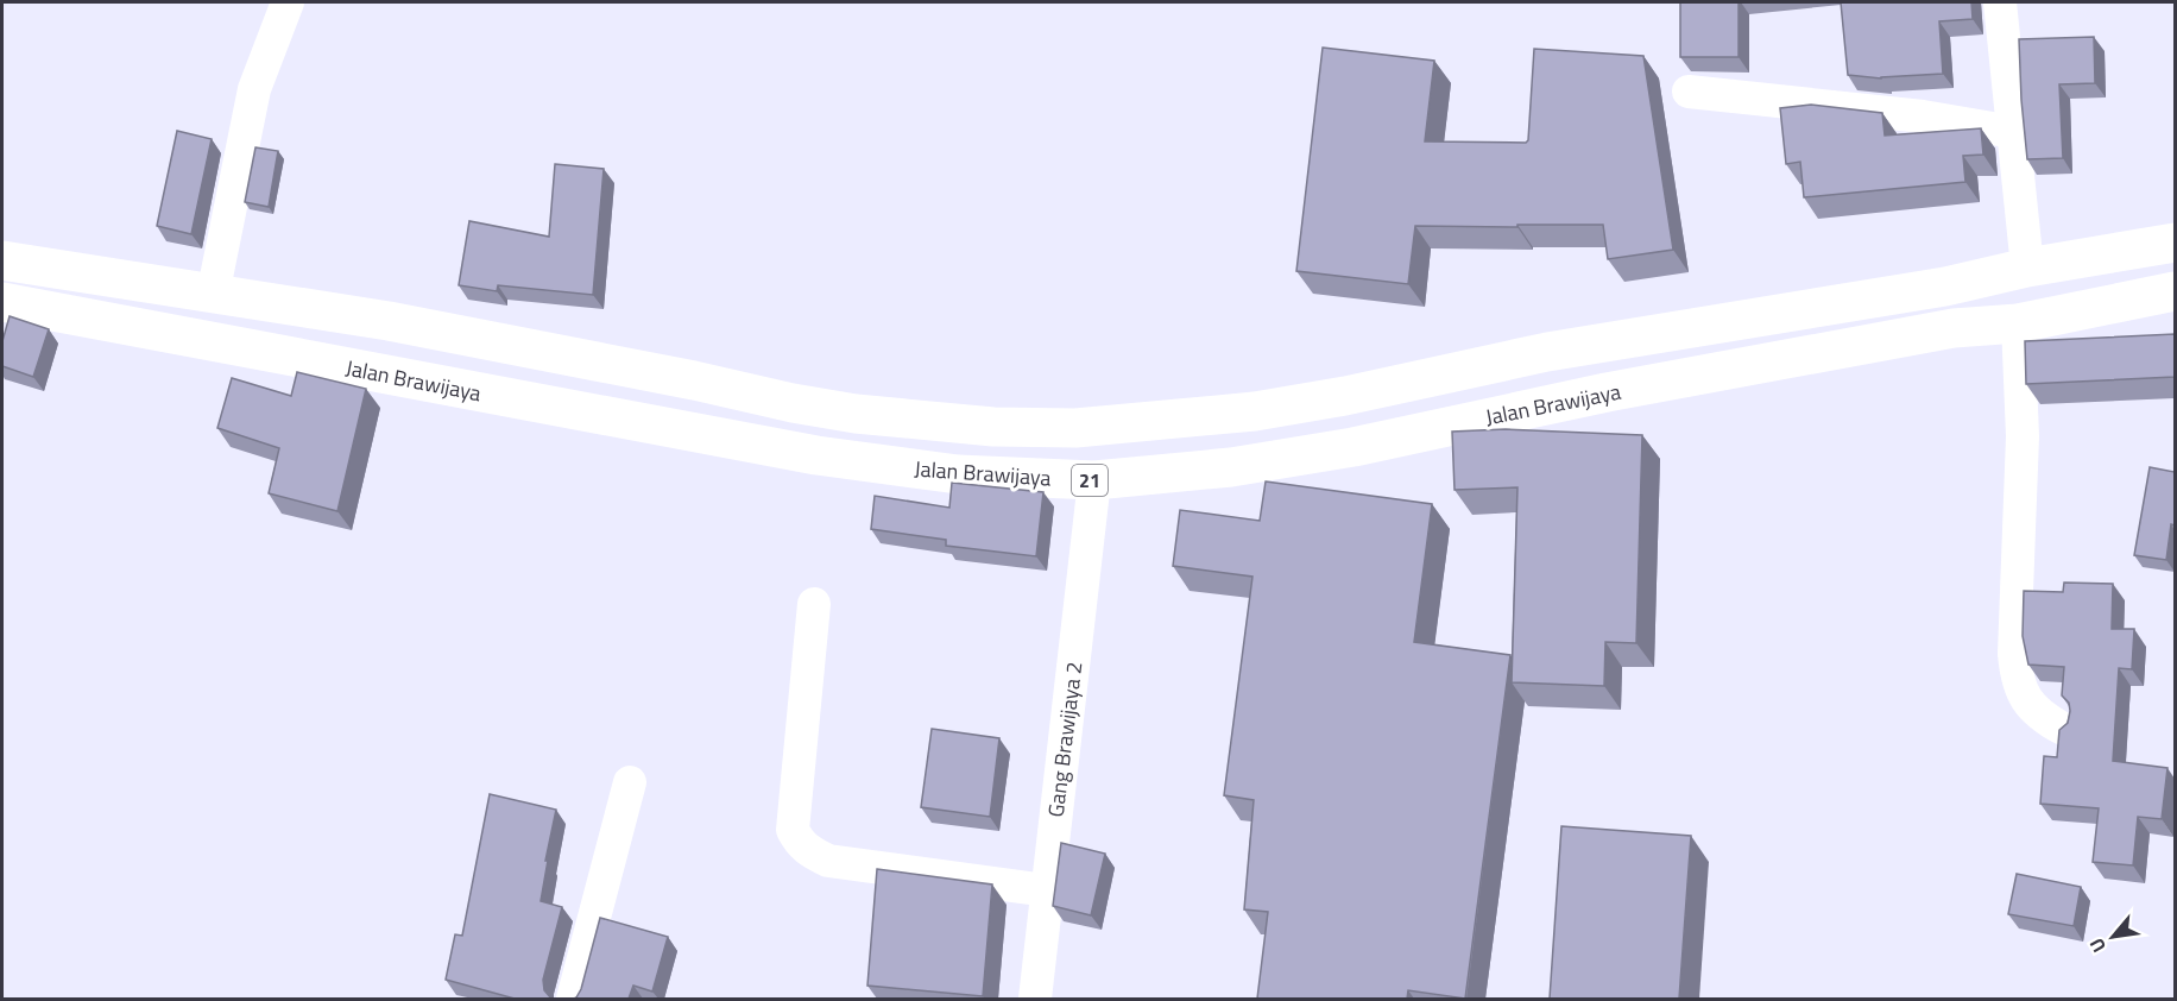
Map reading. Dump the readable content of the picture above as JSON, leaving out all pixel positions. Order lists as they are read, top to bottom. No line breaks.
{"streets":{"highway":["Jalan Brawijaya","21"],"street":["Gang Brawijaya 2"]},"crossings":[["Jalan Brawijaya","Gang Brawijaya 2"]],"north":"bottom left"}
